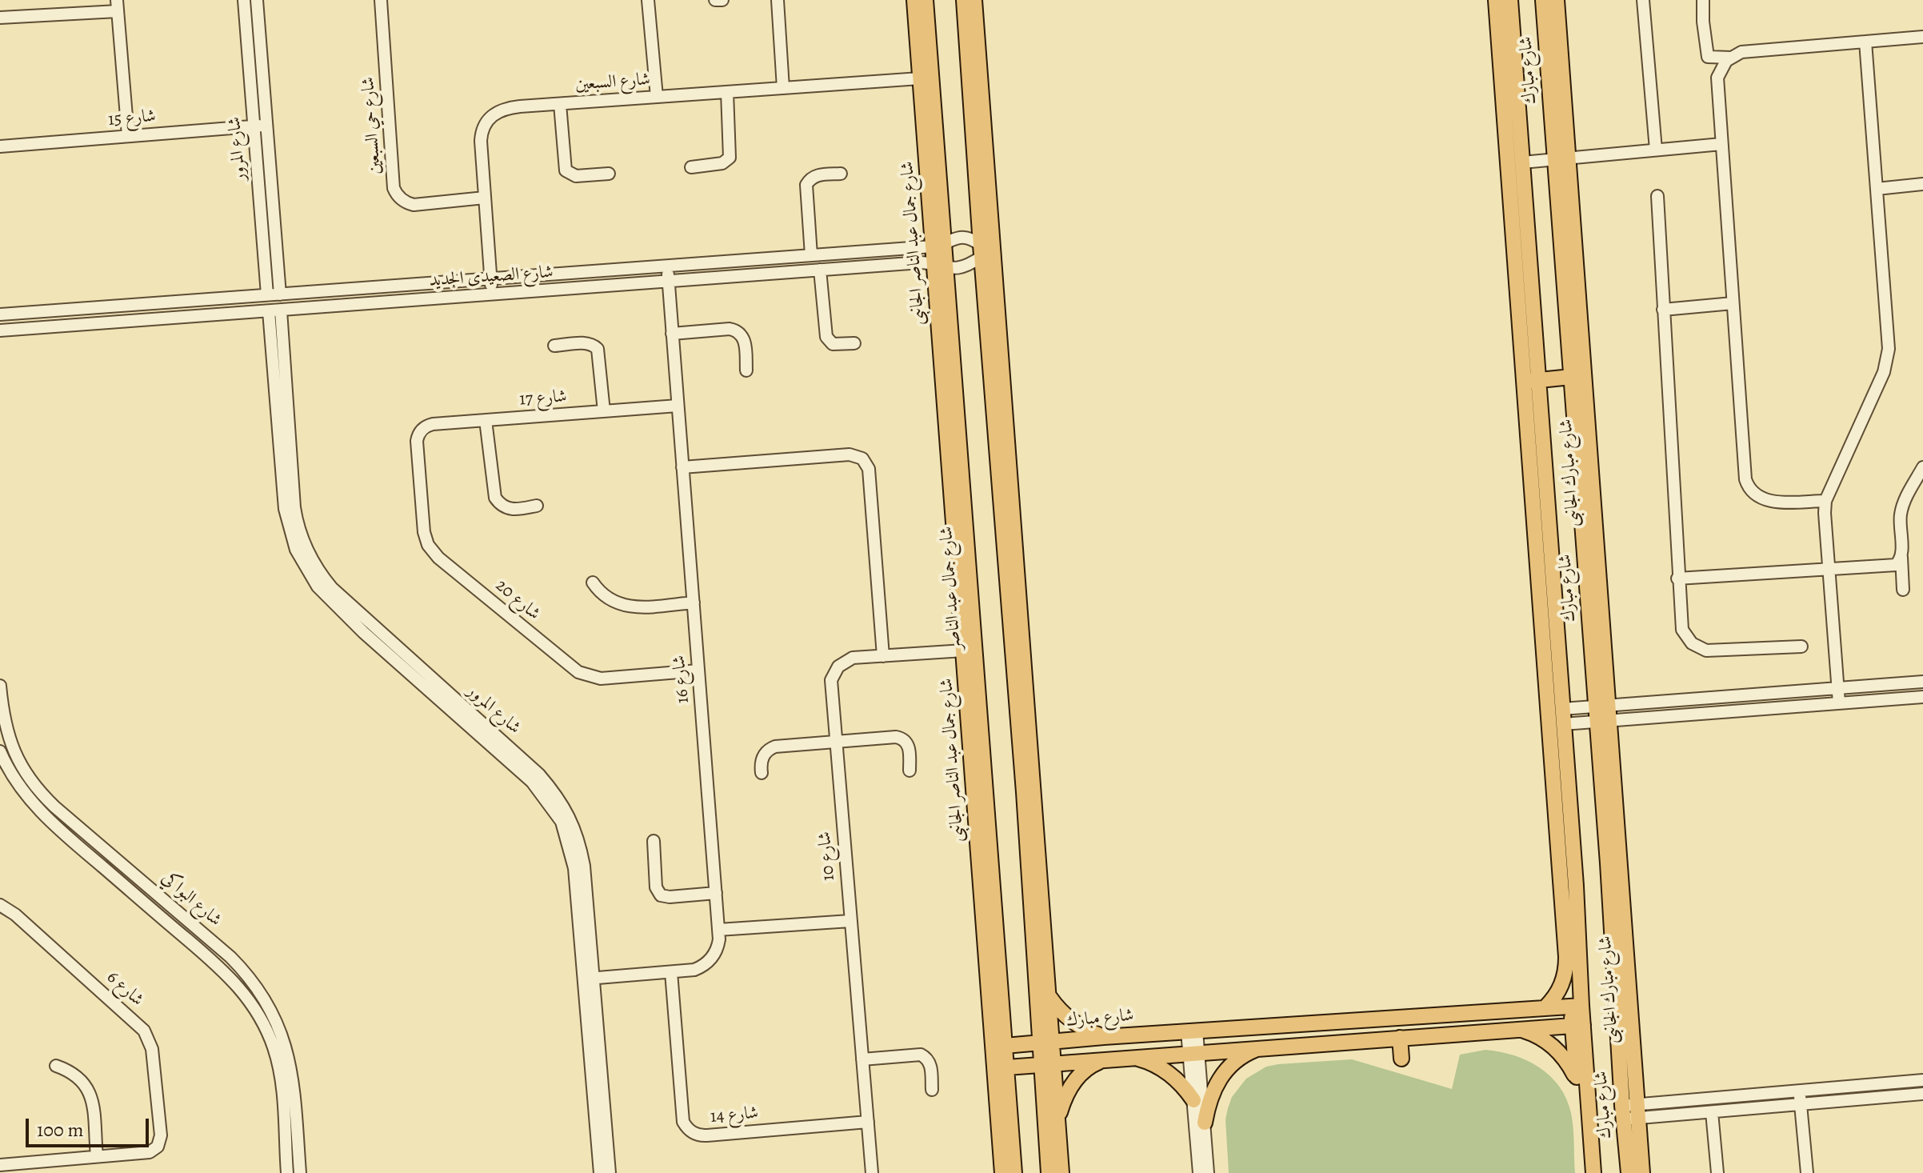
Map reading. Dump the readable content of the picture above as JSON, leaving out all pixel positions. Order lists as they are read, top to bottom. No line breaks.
{"streets":{"main road":["شارع مبارك","شارع جمال عبد الناصر الجانبى","شارع مبارك الجانبى","شارع جمال عبد الناصر"],"street":["شارع السبعين","شارع 15","شارع حي السبعين","شارع المرور","شارع الصعيدى الجديد","شارع 17","شارع 20","شارع 16","شارع 10","شارع البواكي","شارع 6","شارع 14"]},"crossings":[["شارع مبارك","شارع جمال عبد الناصر الجانبى"],["شارع مبارك","شارع مبارك الجانبى"],["شارع مبارك","شارع جمال عبد الناصر"],["شارع السبعين","شارع حي السبعين"],["شارع السبعين","شارع جمال عبد الناصر الجانبى"],["شارع السبعين","شارع الصعيدى الجديد"],["شارع 15","شارع المرور"],["شارع المرور","شارع الصعيدى الجديد"],["شارع المرور","شارع 16"],["شارع جمال عبد الناصر الجانبى","شارع الصعيدى الجديد"],["شارع جمال عبد الناصر الجانبى","شارع جمال عبد الناصر"],["شارع جمال عبد الناصر الجانبى","شارع 10"],["شارع الصعيدى الجديد","شارع جمال عبد الناصر"],["شارع الصعيدى الجديد","شارع 16"],["شارع 17","شارع 20"],["شارع 17","شارع 16"],["شارع 20","شارع 16"],["شارع 16","شارع 14"],["شارع 10","شارع 14"]],"scale_bar":"100 m"}
